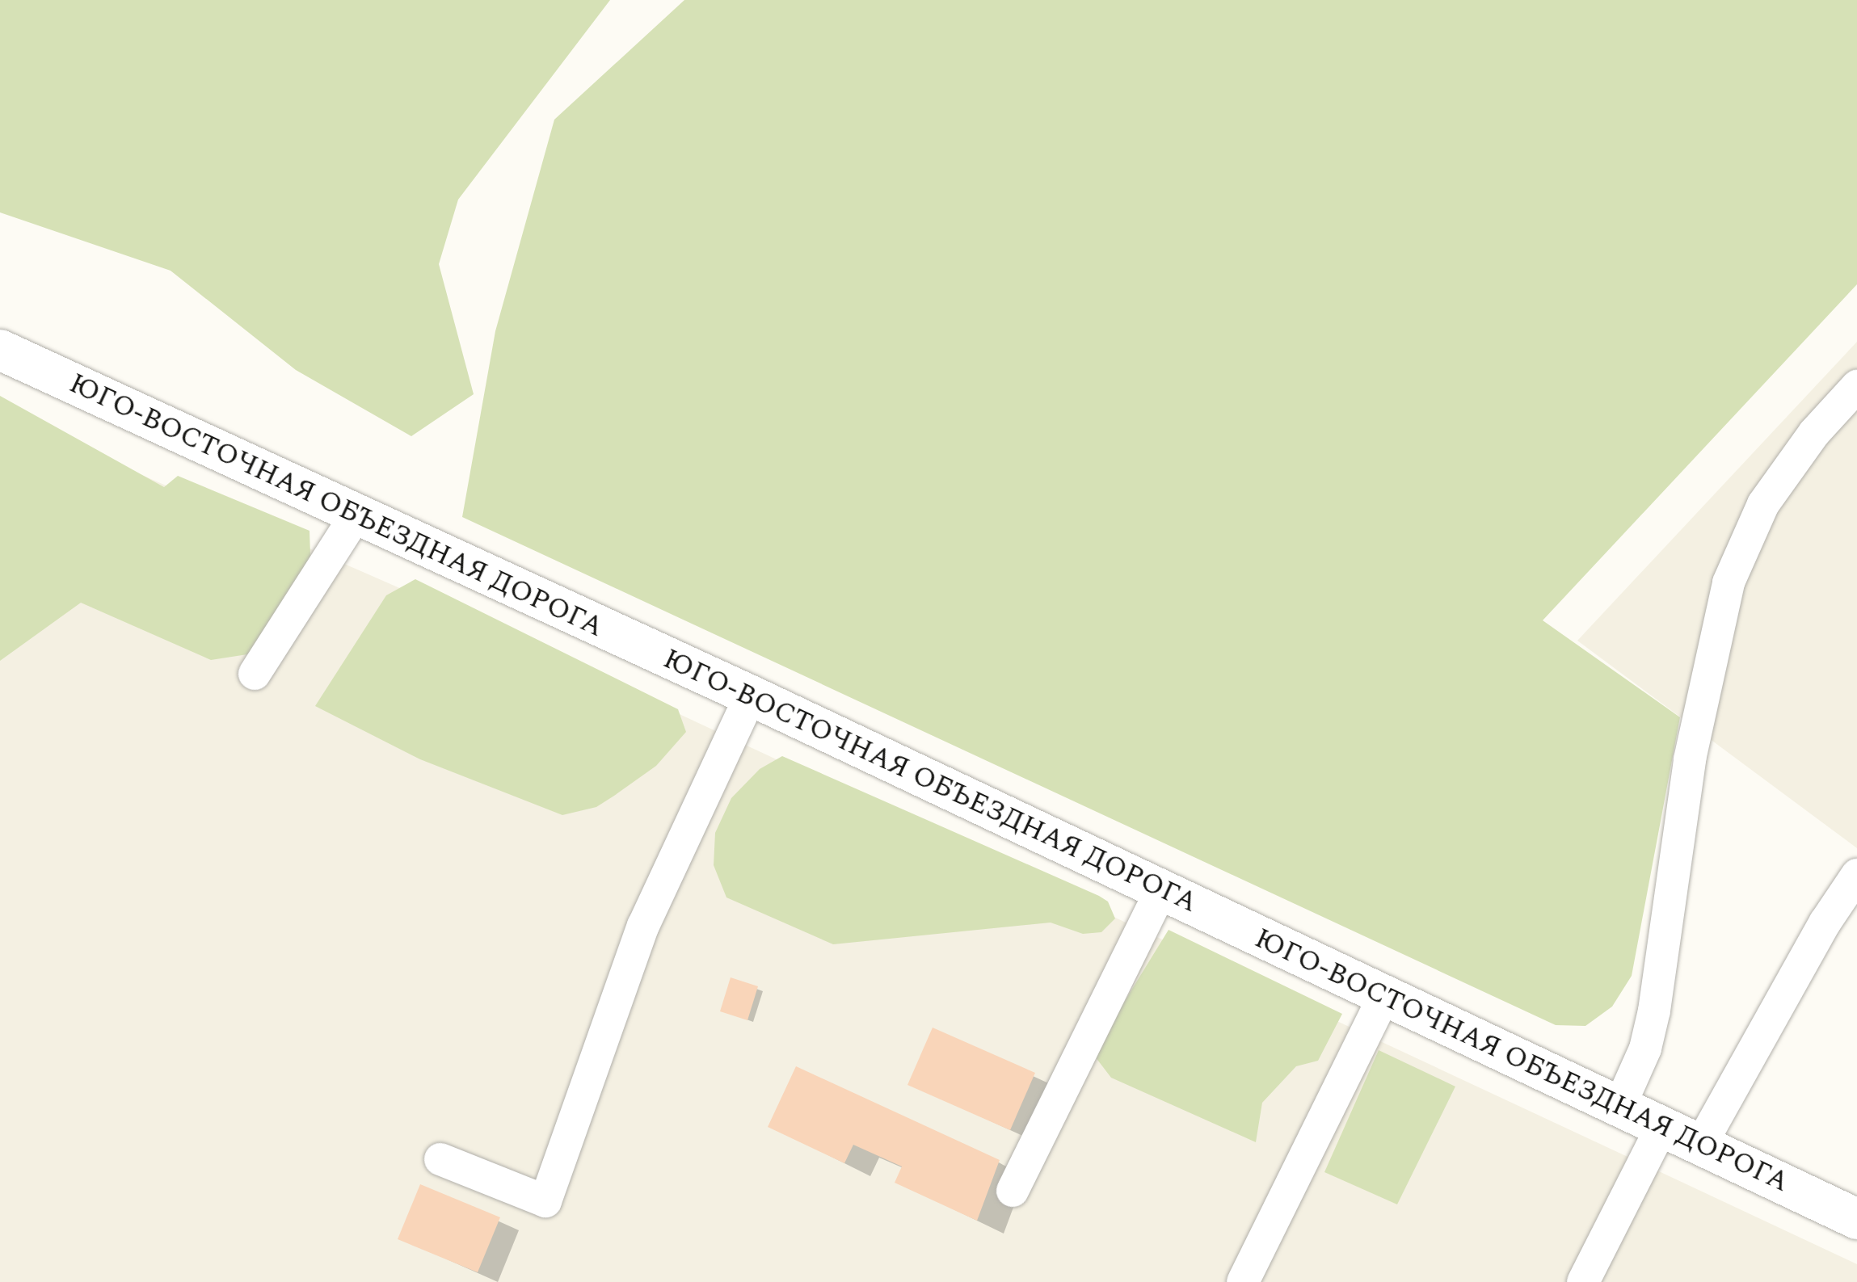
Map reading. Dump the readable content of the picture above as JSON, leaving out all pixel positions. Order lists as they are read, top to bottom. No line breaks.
{"streets":{"main road":["ЮГО-ВОСТОЧНАЯ ОБЪЕЗДНАЯ ДОРОГА"]}}
